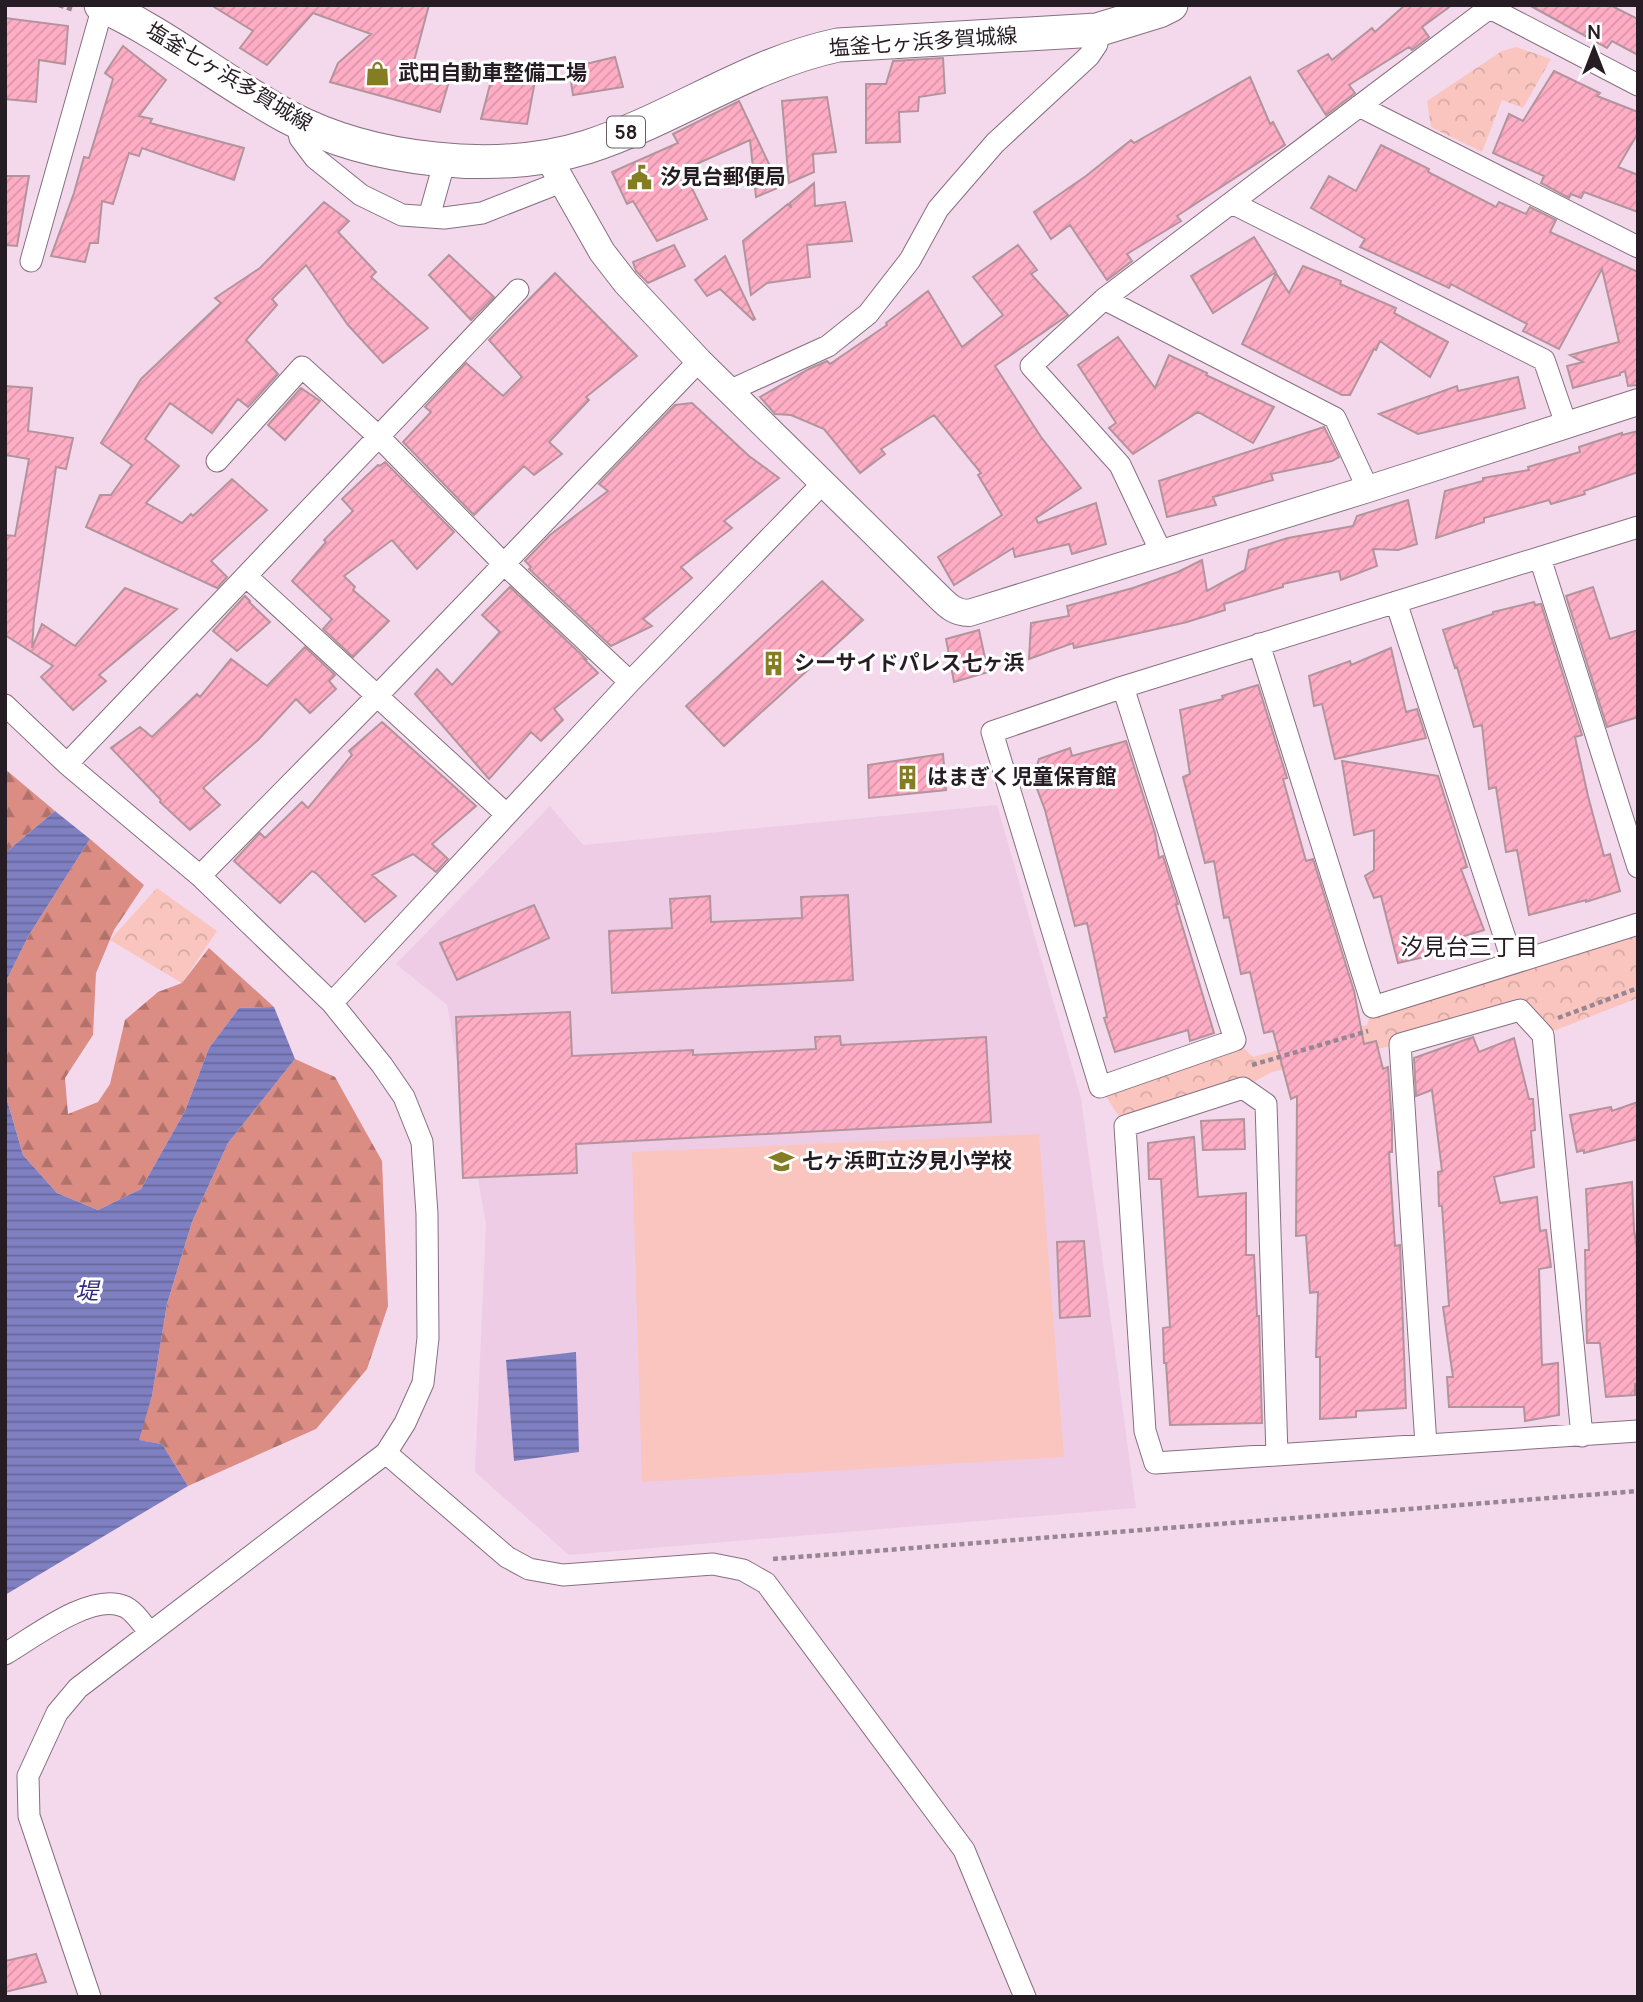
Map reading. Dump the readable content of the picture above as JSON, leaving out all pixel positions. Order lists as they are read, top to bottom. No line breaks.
{"streets":{"main road":["塩釜七ヶ浜多賀城線","58"]},"districts":["汐見台三丁目"],"water":["堤"],"places":{"shop":["武田自動車整備工場"],"public building":["汐見台郵便局"],"building":["シーサイドパレス七ヶ浜","はまぎく児童保育館"],"school or university":["七ヶ浜町立汐見小学校"]},"north":"top"}
